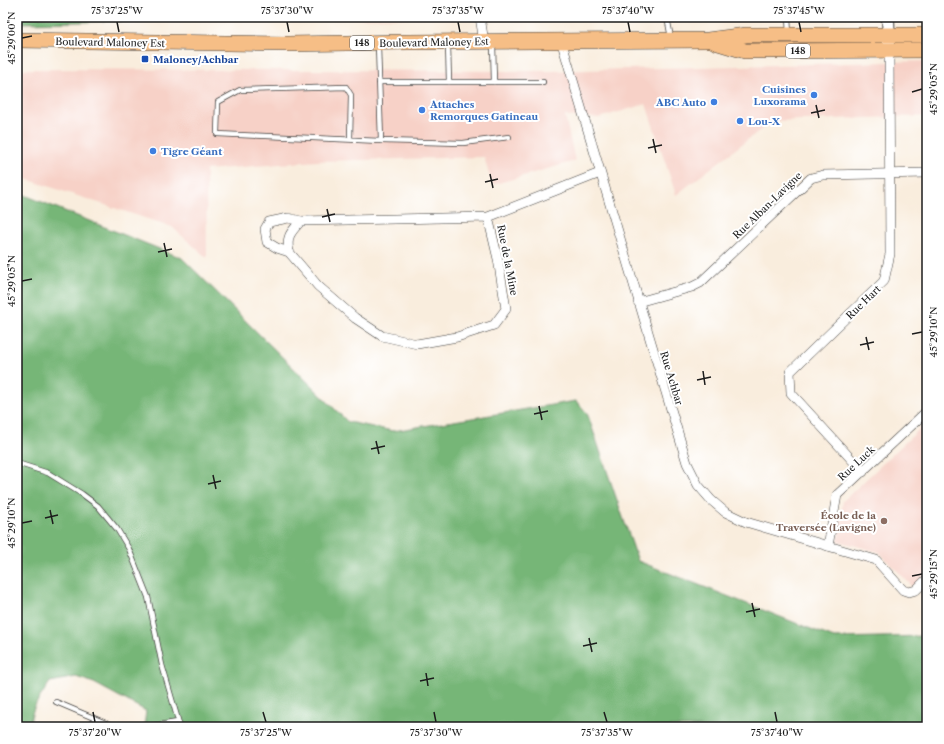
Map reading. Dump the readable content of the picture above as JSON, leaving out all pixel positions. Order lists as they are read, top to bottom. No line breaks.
{"streets":{"main road":["Boulevard Maloney Est","148"],"street":["Rue Alban-Lavigne","Rue de la Mine","Rue Hart","Rue Achbar","Rue Luck"]},"crossings":[["Boulevard Maloney Est","Rue Hart"],["Boulevard Maloney Est","Rue Achbar"],["Rue Alban-Lavigne","Rue Hart"],["Rue Alban-Lavigne","Rue Achbar"],["Rue de la Mine","Rue Achbar"],["Rue Hart","Rue Luck"],["Rue Achbar","Rue Luck"]],"places":{"transit":["Maloney/Achbar"],"other":["Cuisines Luxorama","ABC Auto","Attaches Remorques Gatineau","Lou-X","Tigre Géant","École de la Traversée (Lavigne)"]},"coordinates":["75°37'25\"W","75°37'30\"W","75°37'35\"W","75°37'40\"W","75°37'45\"W","45°29'00\"N","45°29'05\"N","45°29'10\"N","45°29'15\"N","75°37'20\"W"]}
